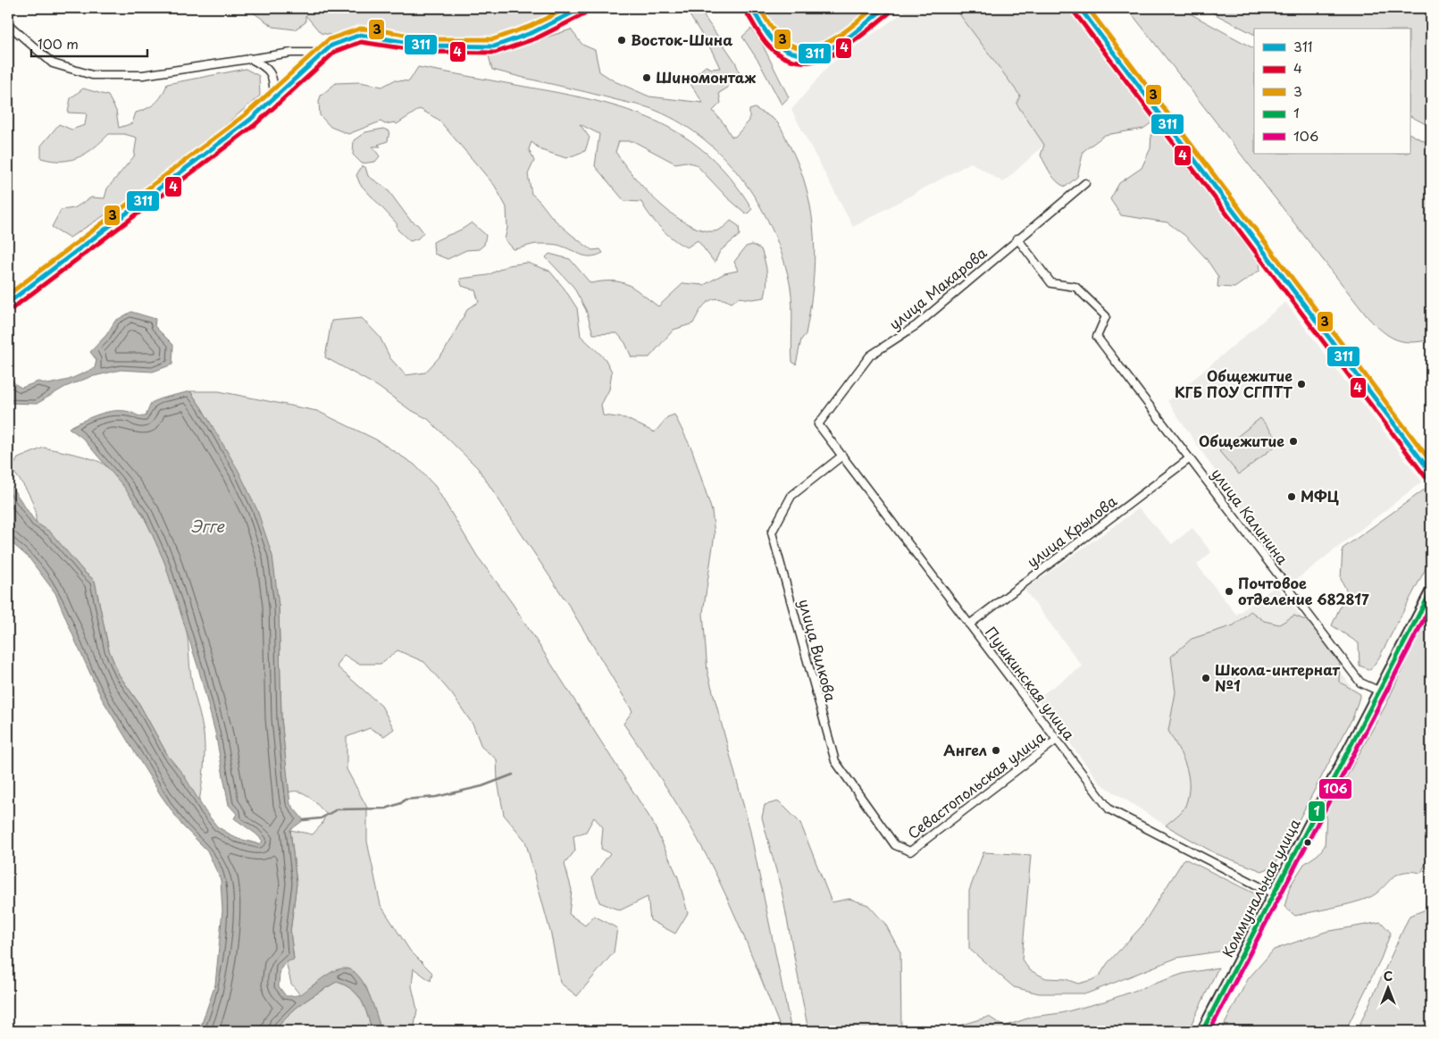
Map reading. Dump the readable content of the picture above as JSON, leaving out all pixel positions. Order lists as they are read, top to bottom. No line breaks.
{"streets":{"main road":["Коммунальная улица"],"street":["улица Макарова","улица Калинина","улица Крылова","улица Вилкова","Пушкинская улица","Севастопольская улица"]},"crossings":[["улица Макарова","улица Калинина"],["улица Макарова","Пушкинская улица"],["улица Калинина","улица Крылова"],["улица Калинина","Коммунальная улица"],["улица Крылова","Пушкинская улица"],["улица Вилкова","Пушкинская улица"],["улица Вилкова","Севастопольская улица"],["Пушкинская улица","Севастопольская улица"],["Пушкинская улица","Коммунальная улица"]],"water":["Эгге"],"places":["Восток-Шина","Шиномонтаж","Общежитие КГБ ПОУ СГПТТ","Общежитие","МФЦ","Почтовое отделение 682817","Школа-интернат №1","Ангел"],"lines":["transit line 311","transit line 3","transit line 4","transit line 1","transit line 106"],"legend":["311","4","3","1","106"],"scale_bar":"100 m","north":"top"}
